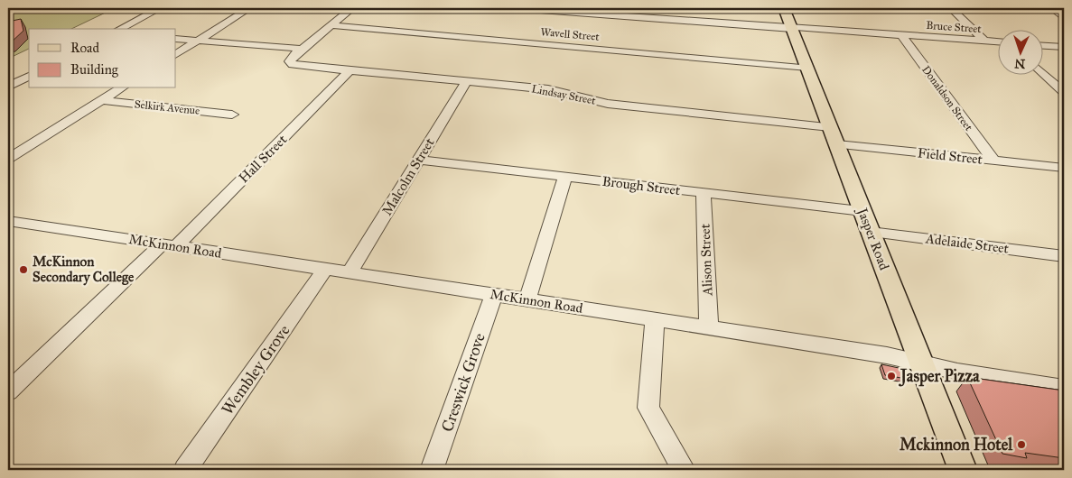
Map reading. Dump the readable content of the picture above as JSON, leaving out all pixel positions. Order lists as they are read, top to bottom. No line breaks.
{"streets":{"main road":["Jasper Road"],"street":["Bruce Street","Wavell Street","Lindsay Street","Donaldson Street","Selkirk Avenue","Field Street","Hall Street","Malcolm Street","Brough Street","Adelaide Street","McKinnon Road","Alison Street","Wembley Grove","Creswick Grove"]},"crossings":[["Bruce Street","Donaldson Street"],["Bruce Street","Jasper Road"],["Wavell Street","Jasper Road"],["Lindsay Street","Field Street"],["Lindsay Street","Hall Street"],["Lindsay Street","Malcolm Street"],["Lindsay Street","Jasper Road"],["Donaldson Street","Field Street"],["Field Street","Jasper Road"],["Hall Street","McKinnon Road"],["Malcolm Street","Brough Street"],["Malcolm Street","McKinnon Road"],["Brough Street","Jasper Road"],["Brough Street","Alison Street"],["Jasper Road","Adelaide Street"],["Jasper Road","McKinnon Road"],["McKinnon Road","Alison Street"],["McKinnon Road","Wembley Grove"],["McKinnon Road","Creswick Grove"]],"places":["McKinnon Secondary College","Jasper Pizza","Mckinnon Hotel"],"legend":["Road","Building"],"north":"bottom"}
